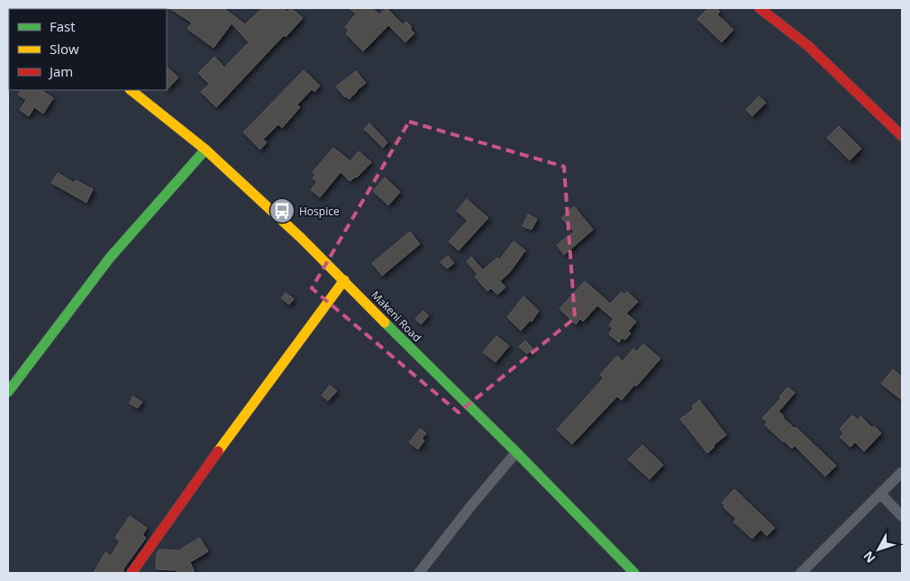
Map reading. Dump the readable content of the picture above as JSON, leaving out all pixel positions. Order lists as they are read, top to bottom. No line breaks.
{"streets":{"street":["Makeni Road"]},"places":{"bus stop":["Hospice"]},"legend":["Fast","Slow","Jam"],"north":"bottom left"}
